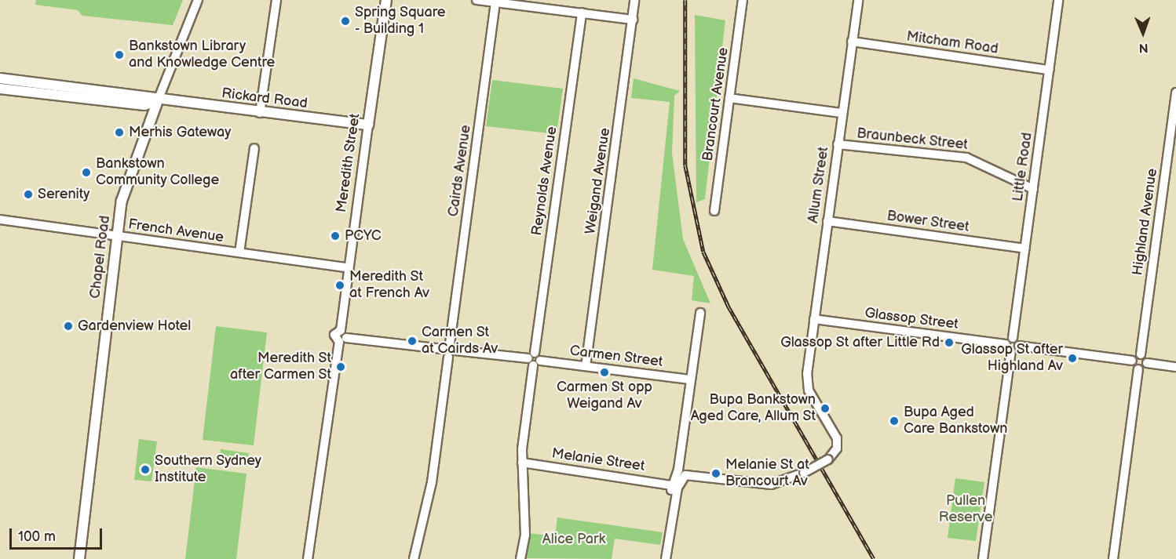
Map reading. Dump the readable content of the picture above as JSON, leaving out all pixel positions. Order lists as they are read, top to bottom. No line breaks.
{"streets":{"main road":["Rickard Road","Meredith Street","Chapel Road"],"street":["Mitcham Road","Brancourt Avenue","Braunbeck Street","Little Road","Cairds Avenue","Reynolds Avenue","Weigand Avenue","Allum Street","Bower Street","Highland Avenue","French Avenue","Glassop Street","Carmen Street","Melanie Street"]},"crossings":[["Mitcham Road","Little Road"],["Mitcham Road","Allum Street"],["Rickard Road","Meredith Street"],["Rickard Road","Chapel Road"],["Braunbeck Street","Little Road"],["Braunbeck Street","Allum Street"],["Meredith Street","French Avenue"],["Little Road","Bower Street"],["Reynolds Avenue","Carmen Street"],["Reynolds Avenue","Melanie Street"],["Weigand Avenue","Carmen Street"],["Allum Street","Bower Street"],["Allum Street","Glassop Street"],["French Avenue","Chapel Road"]],"parks":["Pullen Reserve","Alice Park"],"places":["Spring Square - Building 1","Bankstown Library and Knowledge Centre","Merhis Gateway","Bankstown Community College","Serenity","PCYC","Meredith St at French Av","Gardenview Hotel","Carmen St at Cairds Av","Glassop St after Little Rd","Glassop St after Highland Av","Meredith St after Carmen St","Carmen St opp Weigand Av","Bupa Bankstown Aged Care, Allum St","Bupa Aged Care Bankstown","Southern Sydney Institute","Melanie St at Brancourt Av"],"scale_bar":"100 m","north":"bottom"}
